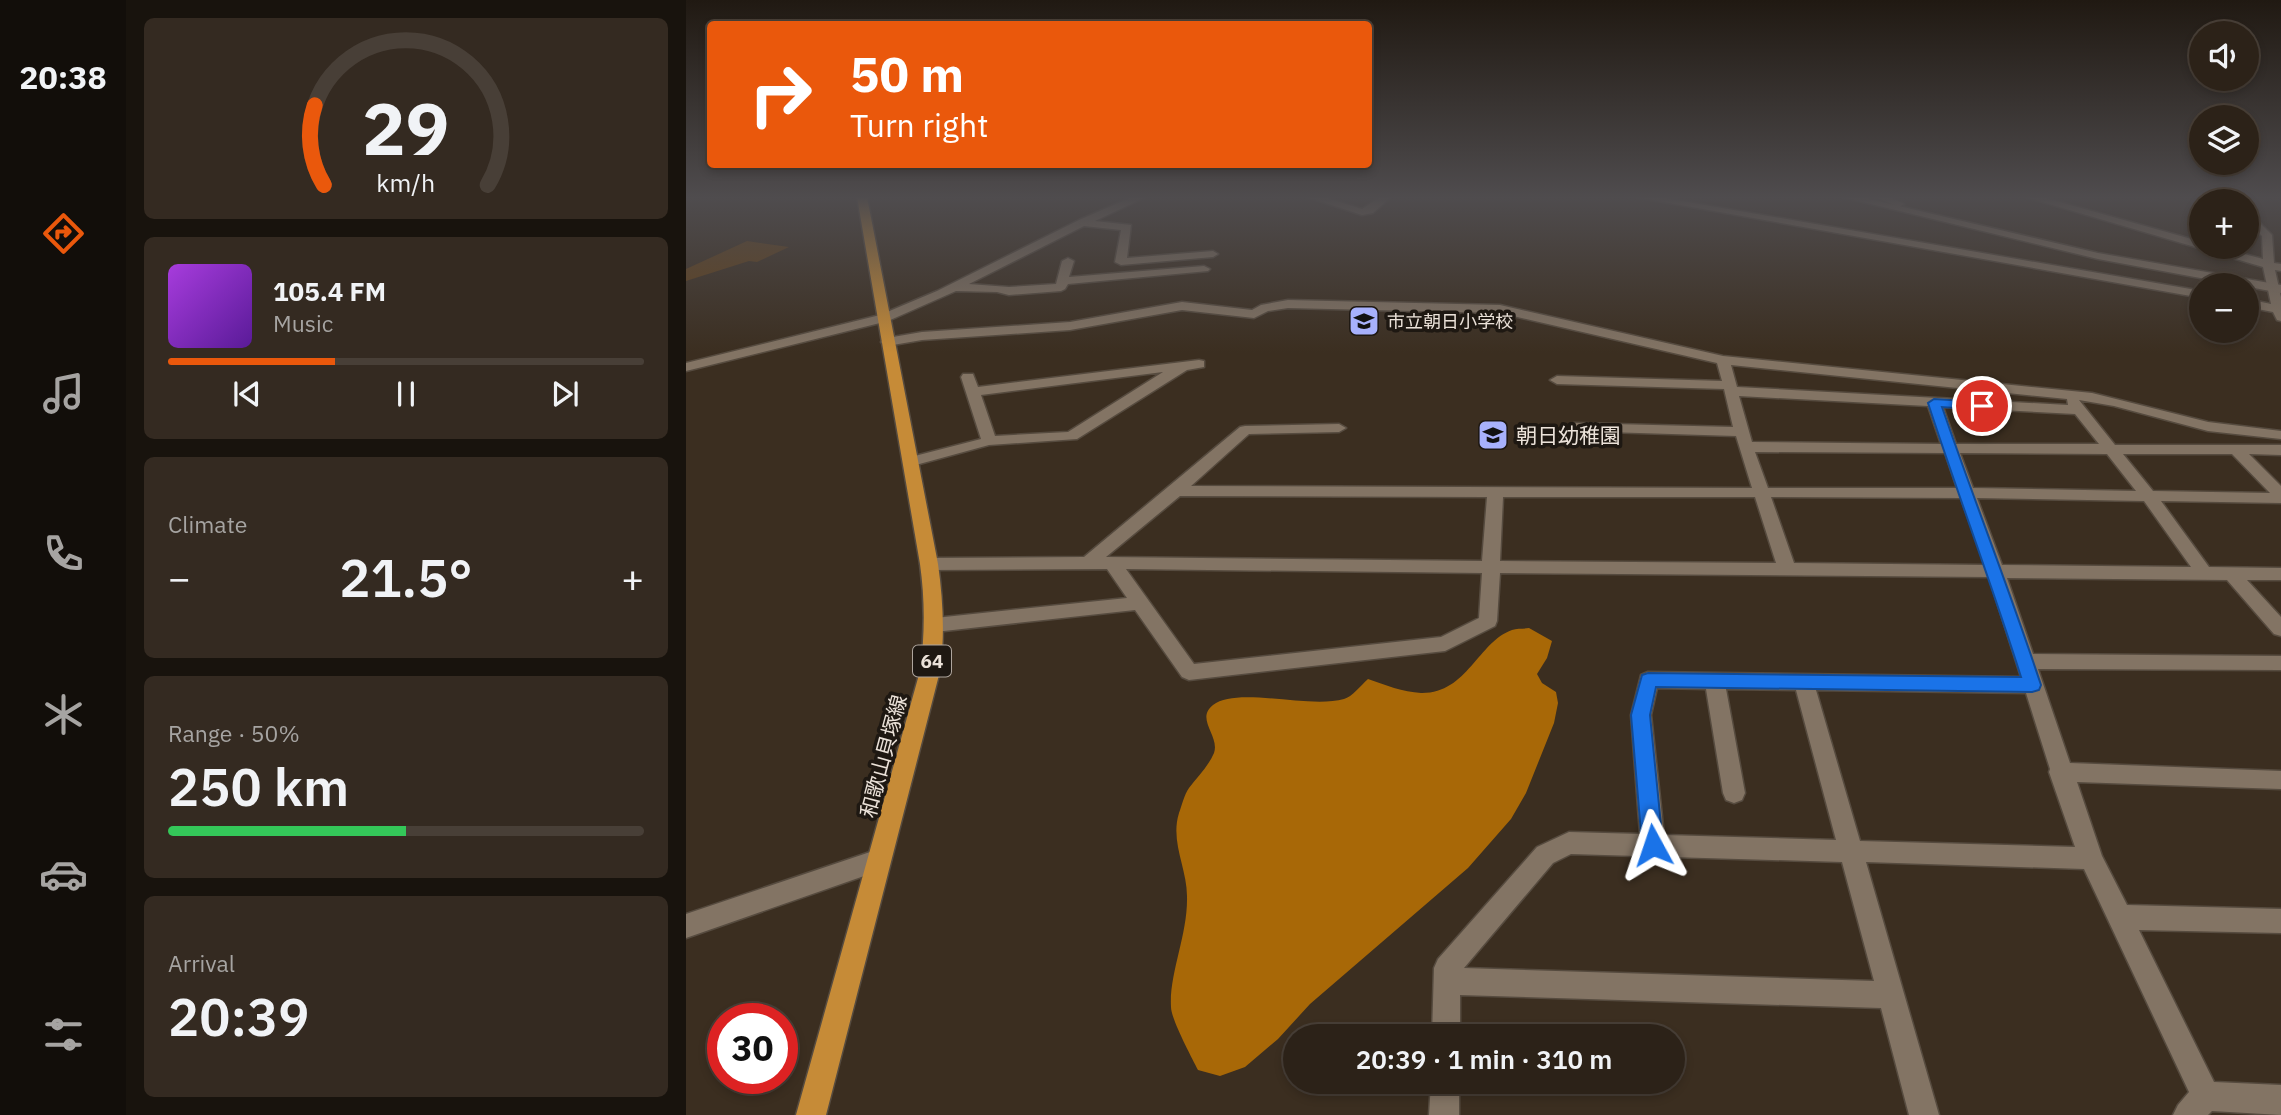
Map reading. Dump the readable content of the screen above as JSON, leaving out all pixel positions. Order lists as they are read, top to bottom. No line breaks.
{"streets":{"main road":["64","和歌山貝塚線"]},"places":{"school or university":["市立朝日小学校","朝日幼稚園"]},"page":{"tabs":"20:38","map_buttons":["+","−"],"turn":["50 m","Turn right"],"song":["105.4 FM","Music"],"tile":["Climate",["Range · 50%","250 km"],["Arrival","20:39"]],"heat":["−","21.5°","+"],"limit":"30","trip":"20:39 · 1 min · 310 m","gauge":["29","km/h"]}}
